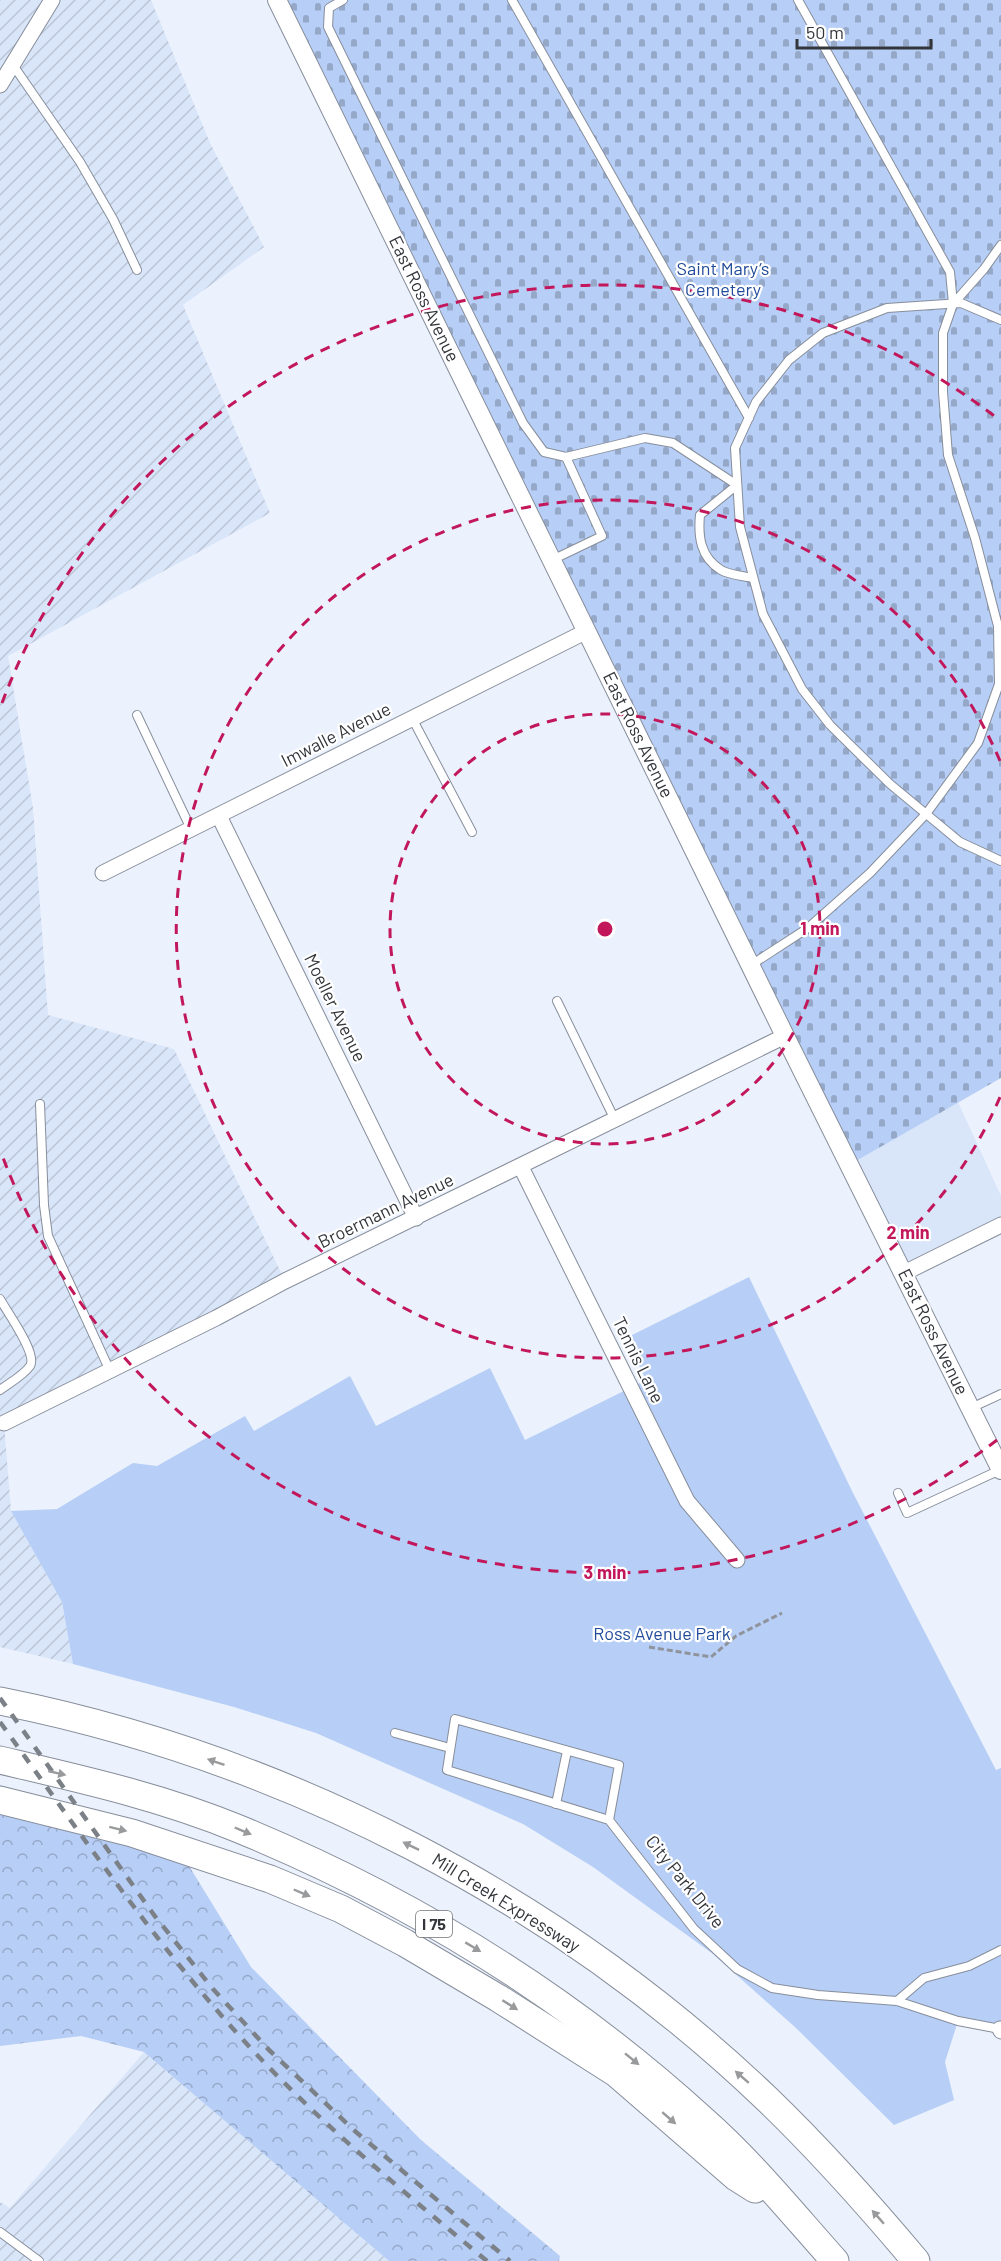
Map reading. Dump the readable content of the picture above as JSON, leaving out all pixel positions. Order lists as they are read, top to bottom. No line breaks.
{"streets":{"highway":["Mill Creek Expressway","I 75"],"street":["East Ross Avenue","Imwalle Avenue","Moeller Avenue","Broermann Avenue","Tennis Lane"],"lane":["City Park Drive"]},"crossings":[["East Ross Avenue","Imwalle Avenue"],["East Ross Avenue","Broermann Avenue"],["Imwalle Avenue","Moeller Avenue"],["Moeller Avenue","Broermann Avenue"],["Broermann Avenue","Tennis Lane"]],"parks":["Saint Mary’s Cemetery","Ross Avenue Park"],"scale_bar":"50 m","rings":["1 min","2 min","3 min"]}
